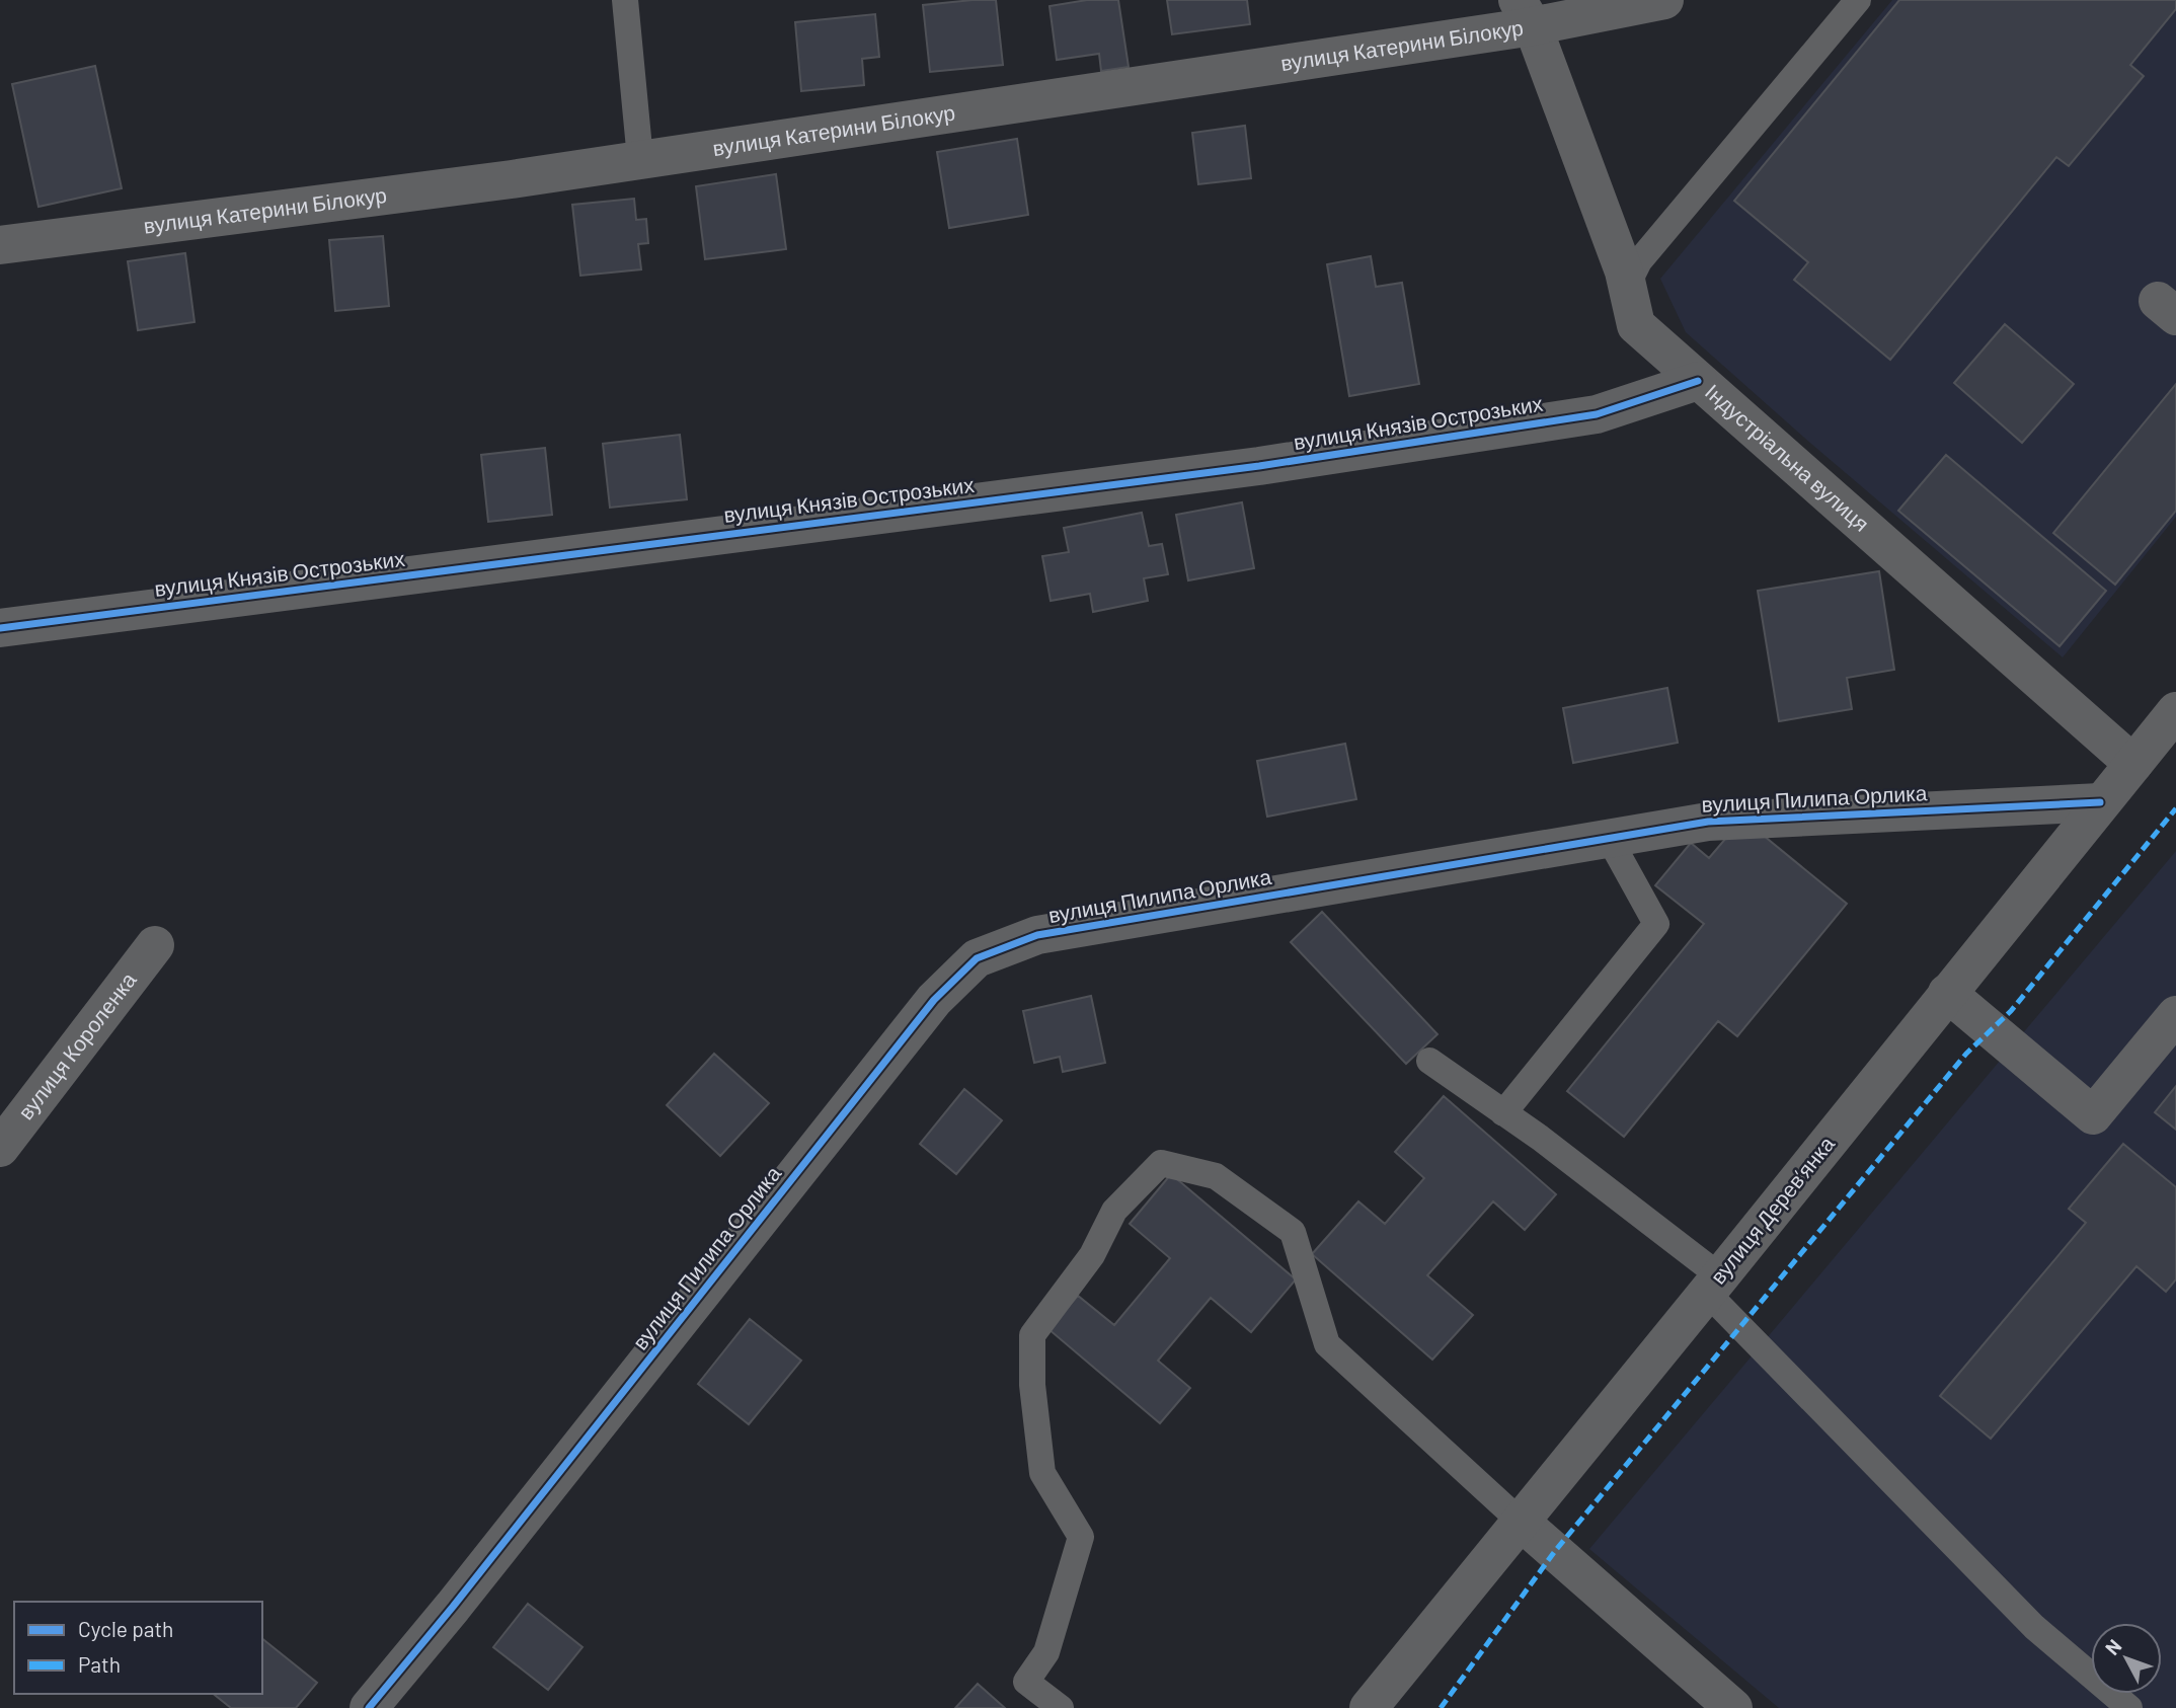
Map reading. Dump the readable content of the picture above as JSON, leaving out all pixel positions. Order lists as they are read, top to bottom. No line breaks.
{"streets":{"street":["вулиця Катерини Білокур","вулиця Князів Острозьких","Індустріальна вулиця","вулиця Пилипа Орлика","вулиця Короленка","вулиця Деревʼянка"]},"crossings":[["вулиця Катерини Білокур","Індустріальна вулиця"],["вулиця Князів Острозьких","Індустріальна вулиця"],["Індустріальна вулиця","вулиця Деревʼянка"],["вулиця Пилипа Орлика","вулиця Деревʼянка"]],"legend":["Cycle path","Path"],"north":"top left"}
